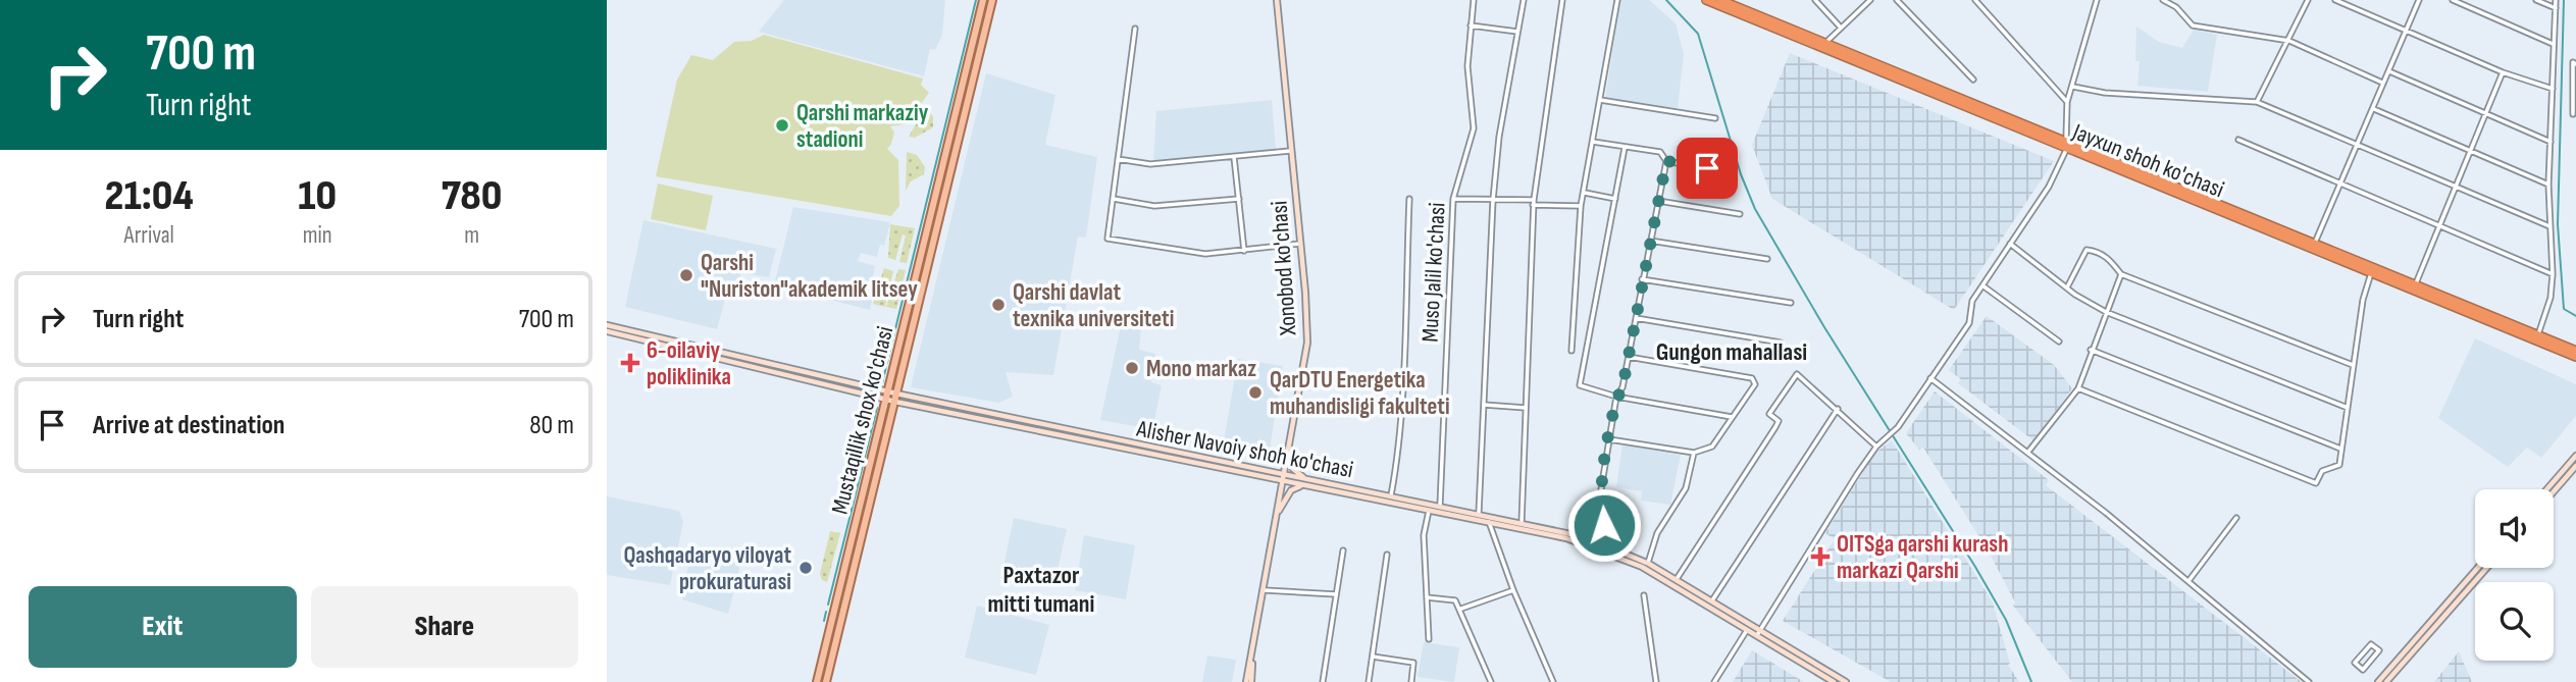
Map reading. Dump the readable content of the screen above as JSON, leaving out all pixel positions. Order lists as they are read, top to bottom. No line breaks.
{"streets":{"highway":["Jayxun shoh ko'chasi"],"main road":["Xonobod ko'chasi","Mustaqillik shox ko'chasi","Alisher Navoiy shoh ko'chasi"],"street":["Muso Jalil ko'chasi"]},"crossings":[["Xonobod ko'chasi","Alisher Navoiy shoh ko'chasi"],["Muso Jalil ko'chasi","Alisher Navoiy shoh ko'chasi"],["Mustaqillik shox ko'chasi","Alisher Navoiy shoh ko'chasi"]],"districts":["Gungon mahallasi","Paxtazor mitti tumani"],"places":{"other":["Qarshi markaziy stadioni","Qarshi \"Nuriston\"akademik litsey","Qarshi davlat texnika universiteti","Mono markaz","QarDTU Energetika muhandisligi fakulteti","Qashqadaryo viloyat prokuraturasi"],"health":["6-oilaviy poliklinika","OITSga qarshi kurash markazi Qarshi"]},"page":{"turn":["700 m","Turn right"],"eta":["21:04","Arrival","10","min","780","m"],"list":[{"name":"Turn right","value":"700 m"},{"name":"Arrive at destination","value":"80 m"}],"buttons":["Exit","Share"]}}
